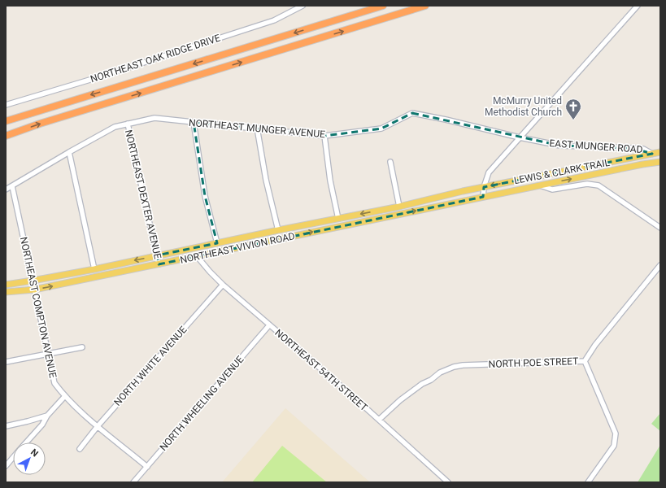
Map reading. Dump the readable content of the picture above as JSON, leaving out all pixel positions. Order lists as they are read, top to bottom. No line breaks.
{"streets":{"main road":["LEWIS & CLARK TRAIL","NORTHEAST VIVION ROAD"],"street":["NORTHEAST OAK RIDGE DRIVE","NORTHEAST MUNGER AVENUE","EAST MUNGER ROAD","NORTHEAST DEXTER AVENUE","NORTHEAST COMPTON AVENUE","NORTH POE STREET","NORTH WHITE AVENUE","NORTHEAST 54TH STREET","NORTH WHEELING AVENUE"]},"crossings":[["NORTHEAST MUNGER AVENUE","EAST MUNGER ROAD"],["NORTHEAST MUNGER AVENUE","NORTHEAST DEXTER AVENUE"],["NORTHEAST MUNGER AVENUE","NORTHEAST COMPTON AVENUE"],["EAST MUNGER ROAD","LEWIS & CLARK TRAIL"],["LEWIS & CLARK TRAIL","NORTHEAST VIVION ROAD"],["NORTHEAST DEXTER AVENUE","NORTHEAST VIVION ROAD"],["NORTHEAST VIVION ROAD","NORTHEAST COMPTON AVENUE"],["NORTHEAST VIVION ROAD","NORTHEAST 54TH STREET"],["NORTHEAST COMPTON AVENUE","NORTH WHITE AVENUE"],["NORTHEAST COMPTON AVENUE","NORTH WHEELING AVENUE"],["NORTH POE STREET","NORTHEAST 54TH STREET"],["NORTH WHITE AVENUE","NORTHEAST 54TH STREET"],["NORTHEAST 54TH STREET","NORTH WHEELING AVENUE"]],"places":{"church":["McMurry United Methodist Church"]},"north":"top right"}
